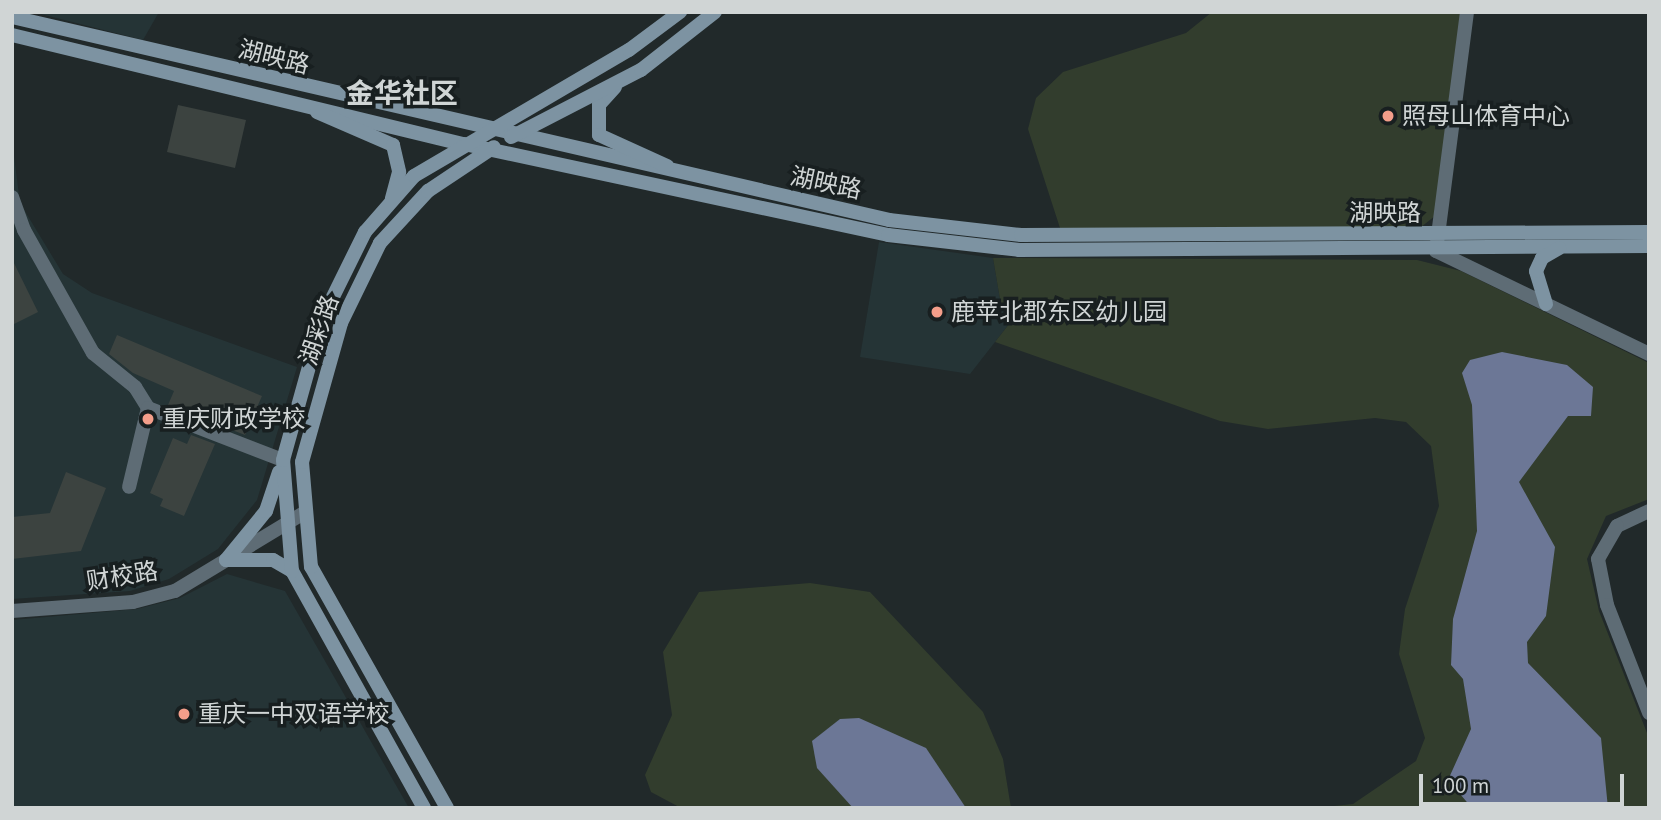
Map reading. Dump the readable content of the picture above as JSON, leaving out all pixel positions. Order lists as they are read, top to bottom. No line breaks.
{"streets":{"main road":["湖映路","湖彩路"],"street":["财校路"]},"crossings":[["湖映路","湖彩路"],["湖彩路","财校路"]],"districts":["金华社区"],"places":["照母山体育中心","鹿苹北郡东区幼儿园","重庆财政学校","重庆一中双语学校"],"scale_bar":"100 m"}
